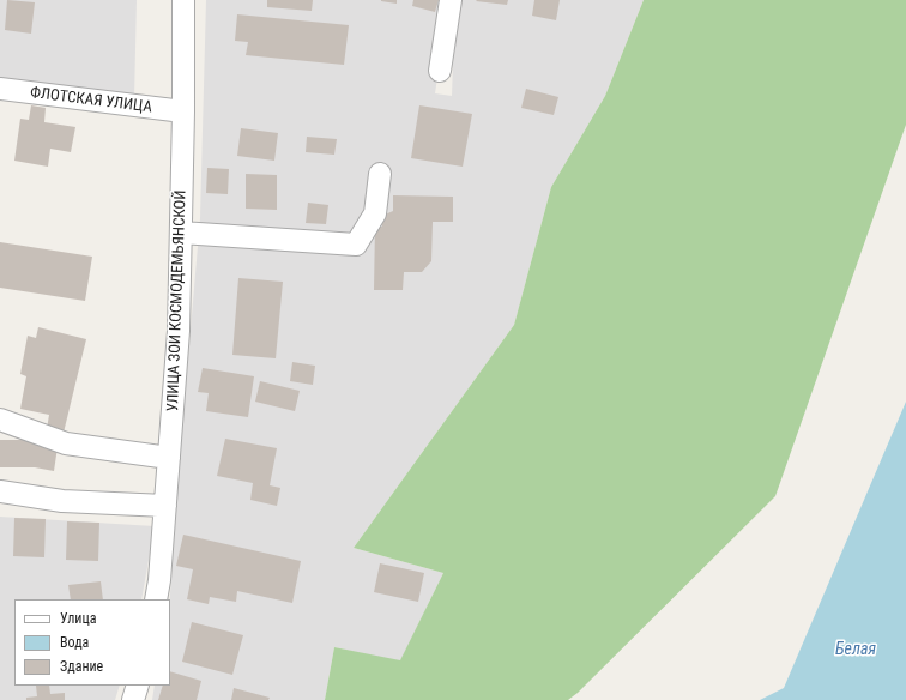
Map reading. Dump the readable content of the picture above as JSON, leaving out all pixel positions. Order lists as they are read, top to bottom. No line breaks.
{"streets":{"street":["ФЛОТСКАЯ УЛИЦА","УЛИЦА ЗОИ КОСМОДЕМЬЯНСКОЙ"]},"crossings":[["ФЛОТСКАЯ УЛИЦА","УЛИЦА ЗОИ КОСМОДЕМЬЯНСКОЙ"]],"water":["Белая"],"legend":["Улица","Вода","Здание"]}
